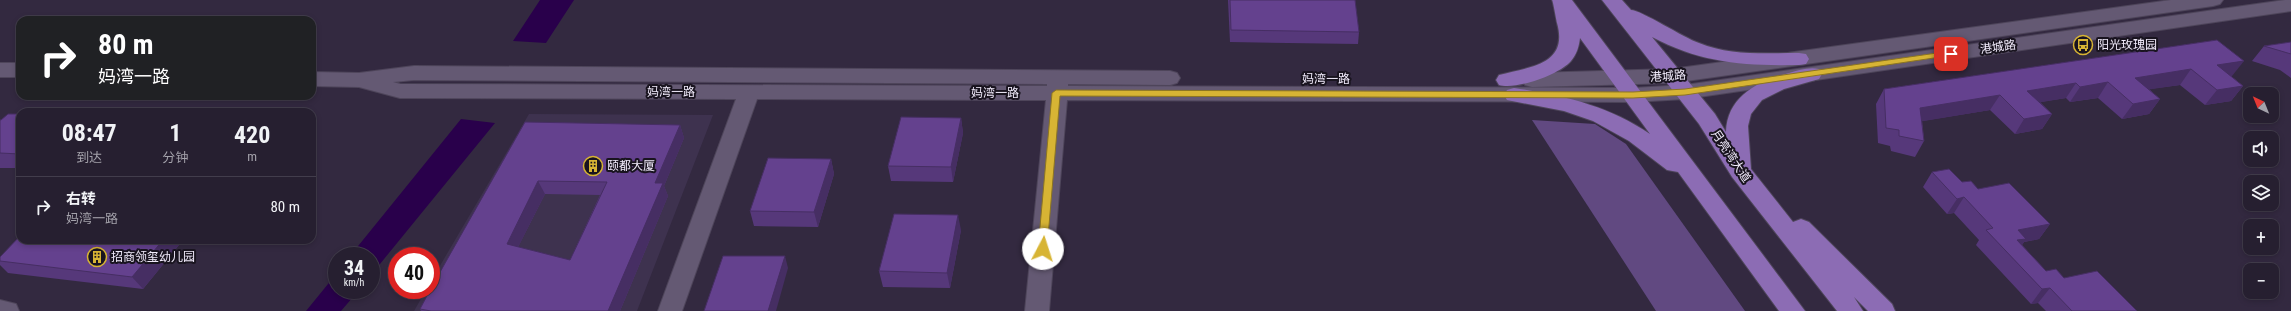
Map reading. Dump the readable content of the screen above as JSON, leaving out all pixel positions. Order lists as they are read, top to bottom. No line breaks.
{"streets":{"main road":["月亮湾大道"],"street":["港城路","妈湾一路"]},"crossings":[["港城路","妈湾一路"],["港城路","月亮湾大道"]],"places":{"bus stop":["阳光玫瑰园"],"building":["颐都大厦","招商领玺幼儿园"]},"north":"top left","page":{"turn":["80 m","妈湾一路"],"map_buttons":["+","−"],"eta":["08:47","到达","1","分钟","420","m"],"list":[{"name":"右转","note":"妈湾一路","value":"80 m"}],"speed":"34 km/h","limit":"40"}}
